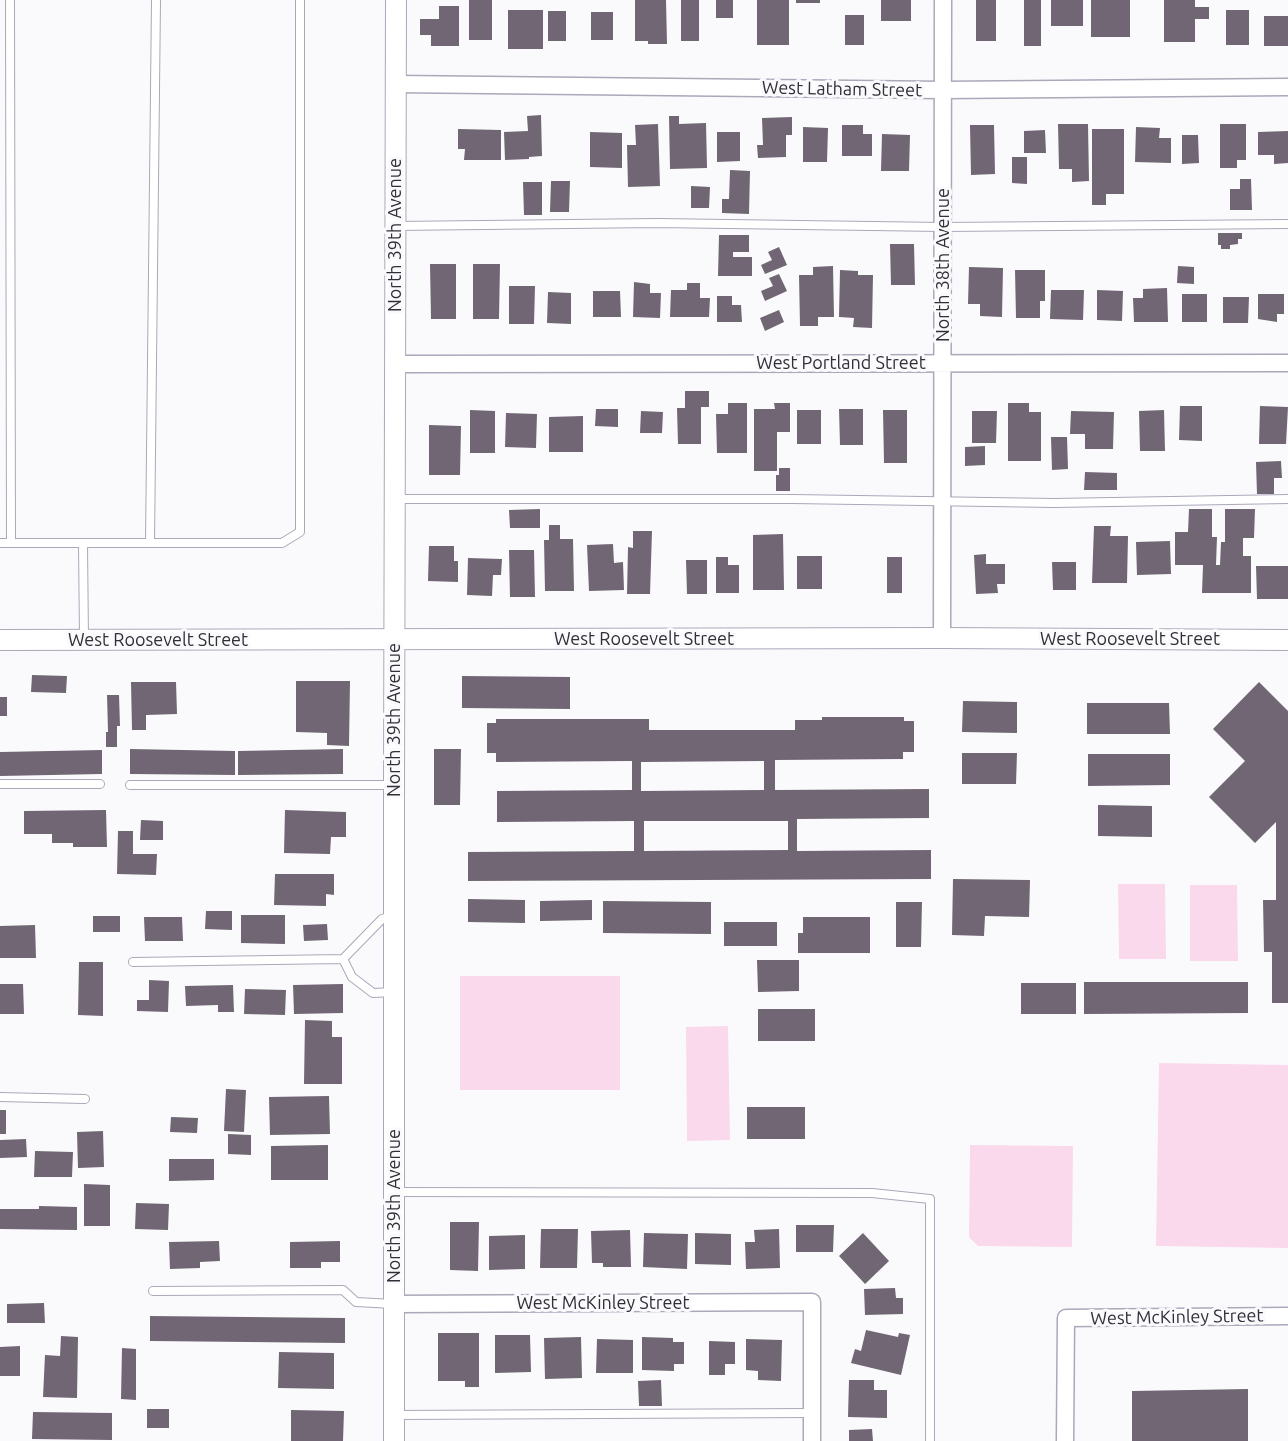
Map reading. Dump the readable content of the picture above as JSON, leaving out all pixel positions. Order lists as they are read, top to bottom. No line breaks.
{"streets":{"street":["West Latham Street","North 39th Avenue","North 38th Avenue","West Portland Street","West Roosevelt Street","West McKinley Street"]},"crossings":[["West Latham Street","North 39th Avenue"],["West Latham Street","North 38th Avenue"],["North 39th Avenue","West Portland Street"],["North 39th Avenue","West Roosevelt Street"],["North 39th Avenue","West McKinley Street"],["North 38th Avenue","West Portland Street"],["North 38th Avenue","West Roosevelt Street"]]}
